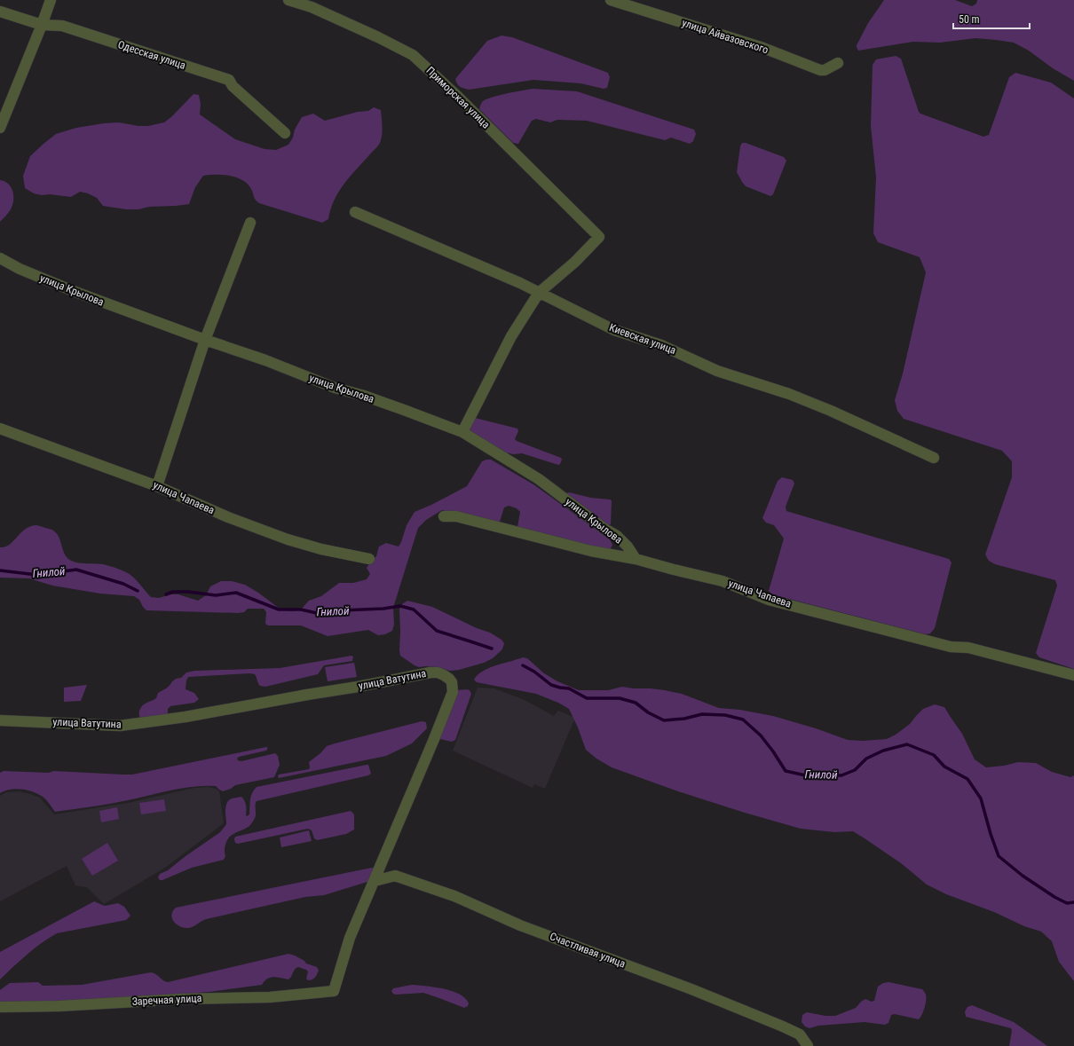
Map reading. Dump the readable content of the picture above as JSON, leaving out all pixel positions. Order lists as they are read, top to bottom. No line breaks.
{"streets":{"street":["улица Айвазовского","Одесская улица","Приморская улица","улица Крылова","Киевская улица","улица Чапаева","улица Ватутина","Счастливая улица","Заречная улица"]},"crossings":[["Приморская улица","Киевская улица"],["улица Крылова","улица Чапаева"],["улица Ватутина","Счастливая улица"],["улица Ватутина","Заречная улица"]],"water":["Гнилой"],"scale_bar":"50 m"}
